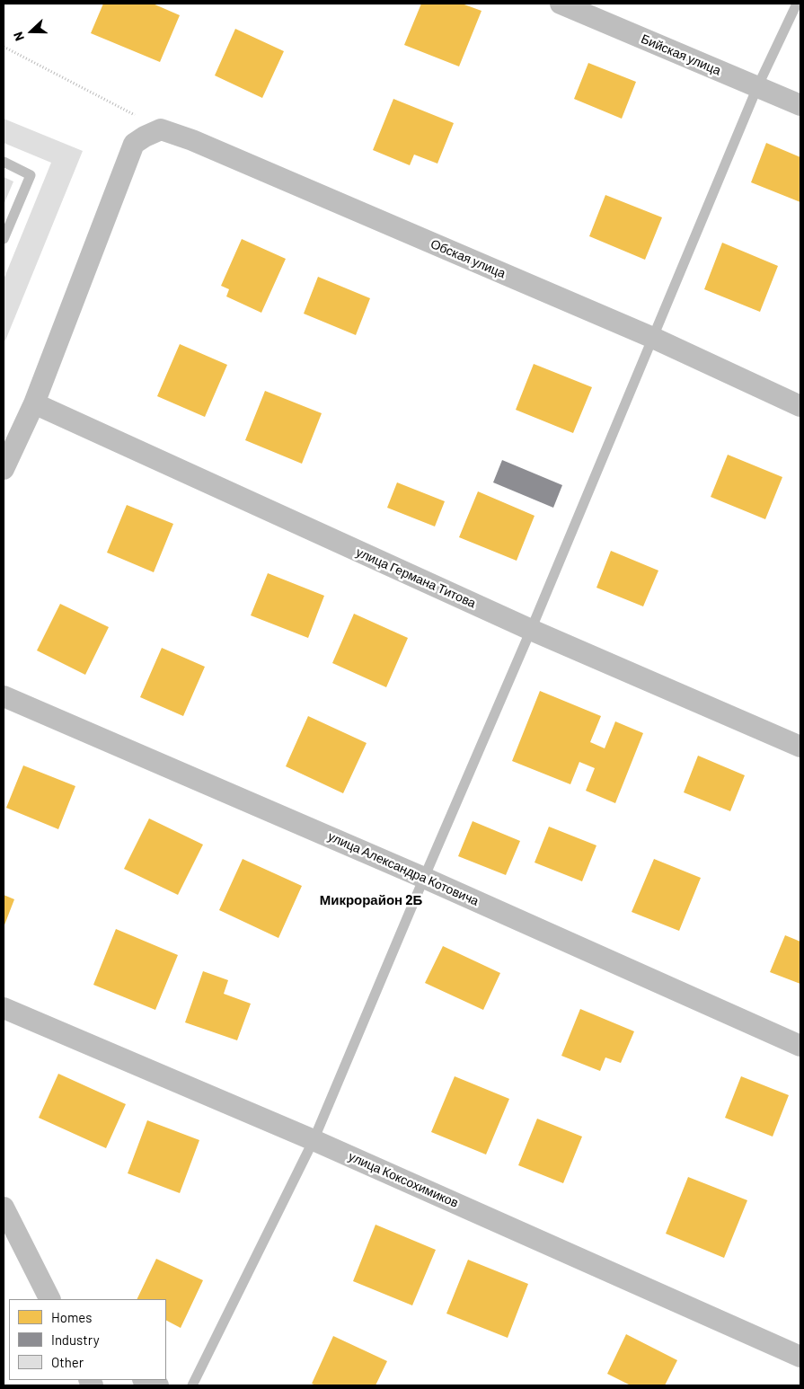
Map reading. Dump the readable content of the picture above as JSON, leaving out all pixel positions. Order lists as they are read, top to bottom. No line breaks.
{"streets":{"street":["Бийская улица","Обская улица","улица Германа Титова","улица Александра Котовича","улица Коксохимиков"]},"districts":["Микрорайон 2Б"],"legend":["Homes","Industry","Other"],"north":"left"}
